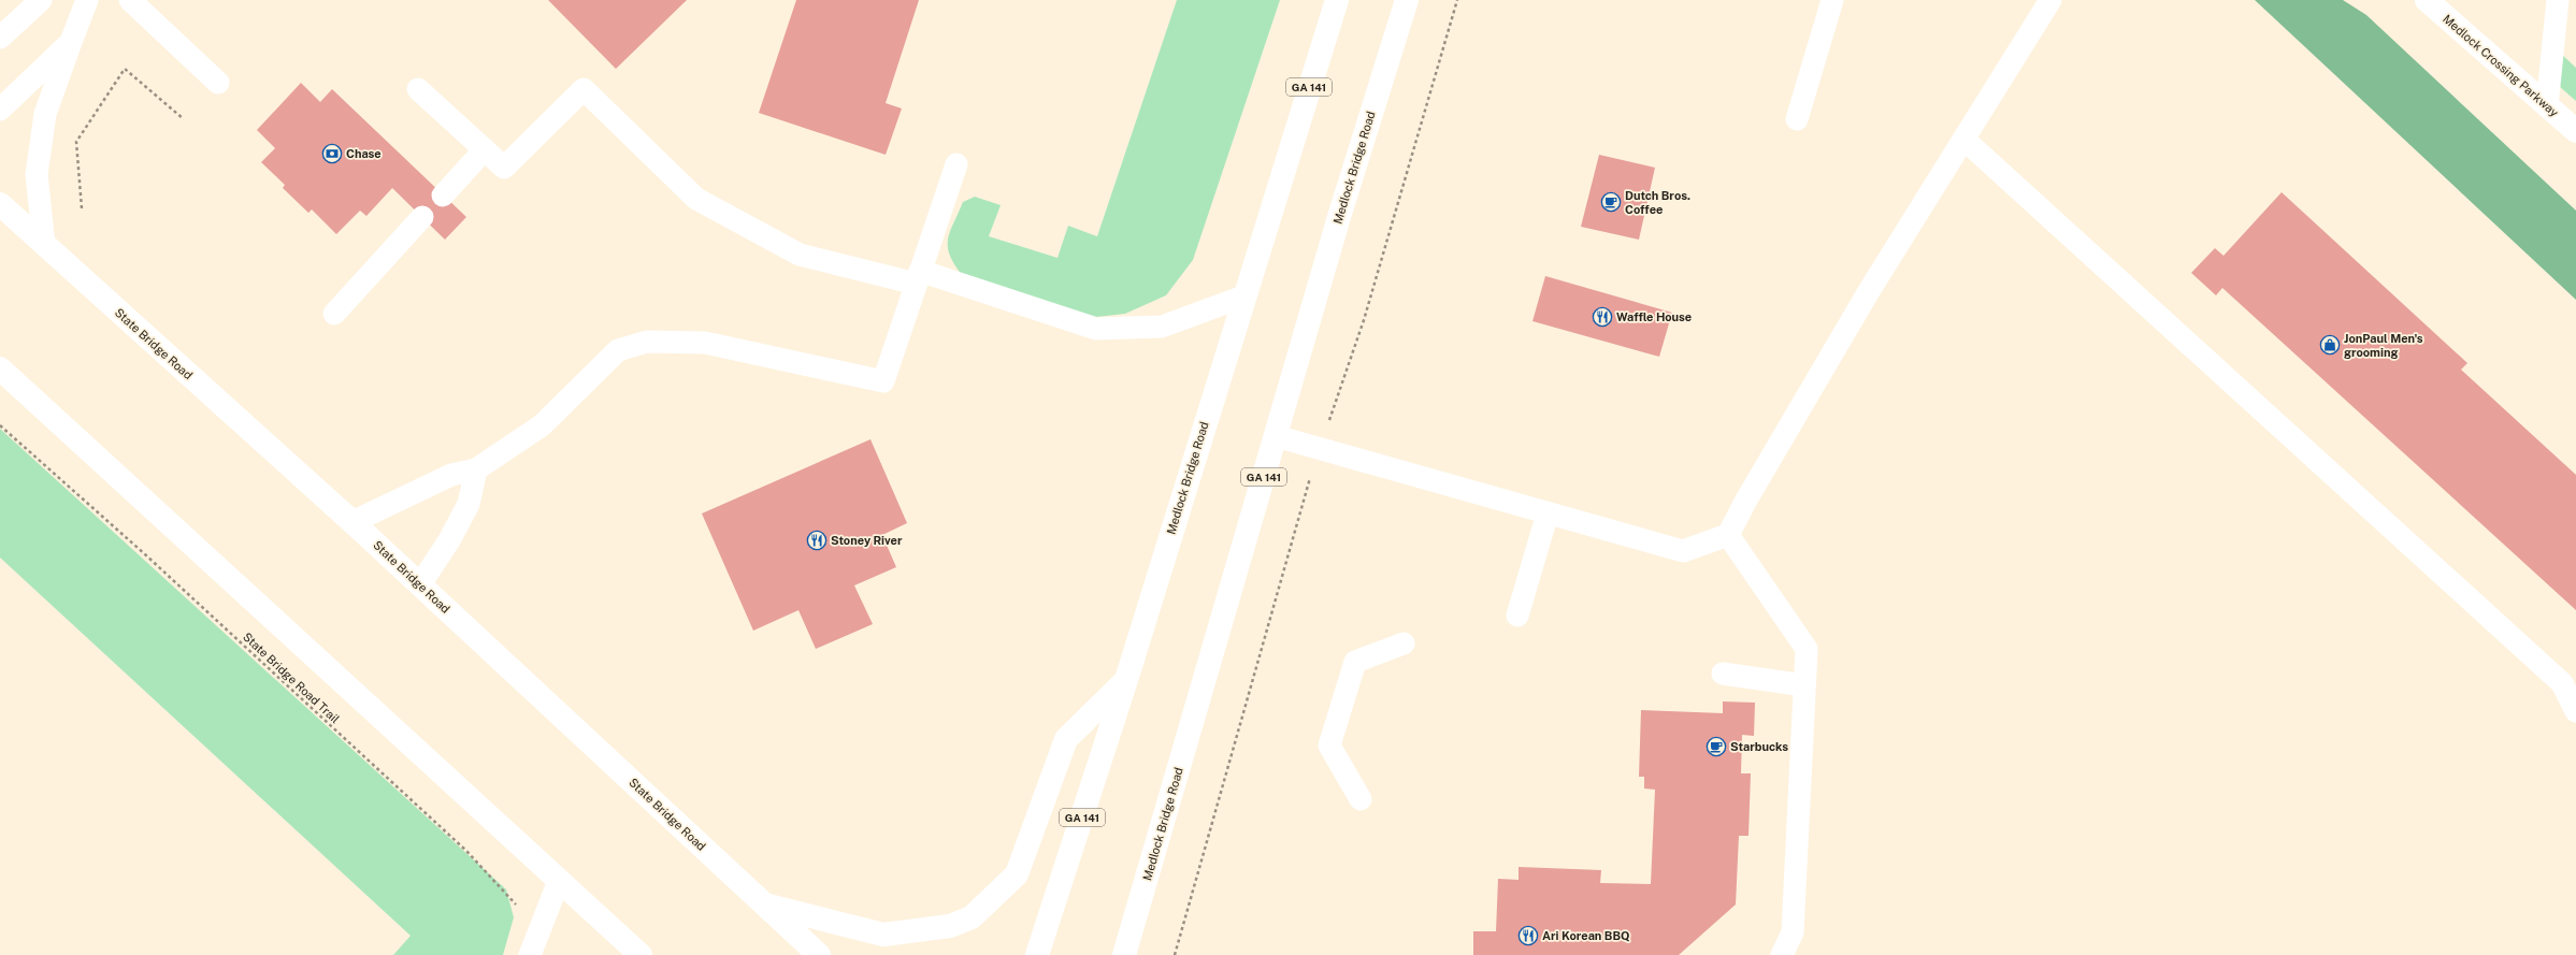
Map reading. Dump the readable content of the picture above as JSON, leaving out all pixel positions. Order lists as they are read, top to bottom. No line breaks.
{"streets":{"main road":["Medlock Crossing Parkway","GA 141","Medlock Bridge Road","State Bridge Road"],"path":["State Bridge Road Trail"]},"places":{"bank":["Chase"],"cafe":["Dutch Bros. Coffee","Starbucks"],"restaurant":["Waffle House","Stoney River","Ari Korean BBQ"],"shop":["JonPaul Men's grooming"]}}
